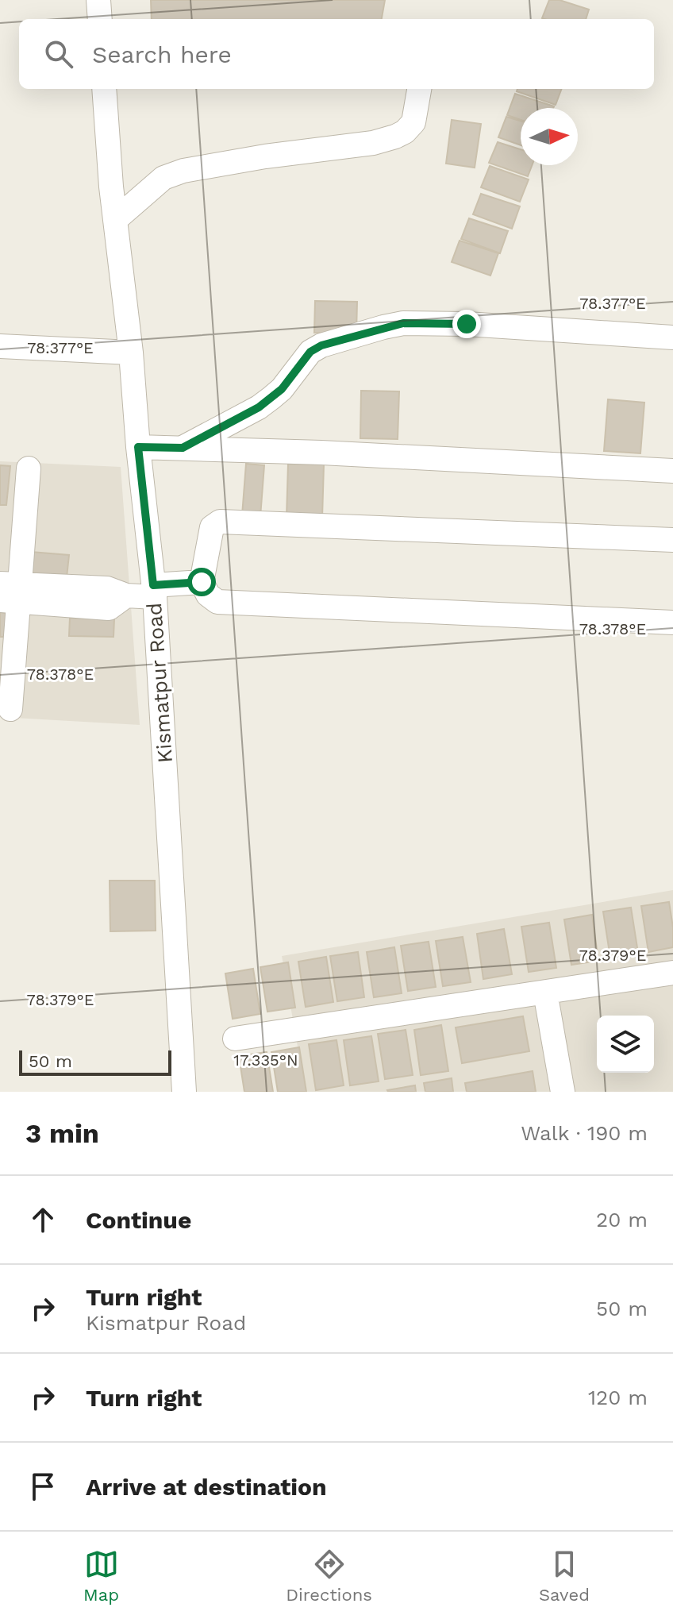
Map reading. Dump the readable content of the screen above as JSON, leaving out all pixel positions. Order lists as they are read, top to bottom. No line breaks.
{"streets":{"street":["Kismatpur Road"]},"scale_bar":"50 m","north":"right","page":{"search":"Search here","scale":"50 m","heading":["3 min","Walk · 190 m"],"list":[["Continue","20 m"],["Turn right","Kismatpur Road","50 m"],["Turn right","120 m"],"Arrive at destination"],"nav":["Map","Directions","Saved"]},"coordinates":["78.377°E","78.378°E","78.379°E","17.335°N"]}
